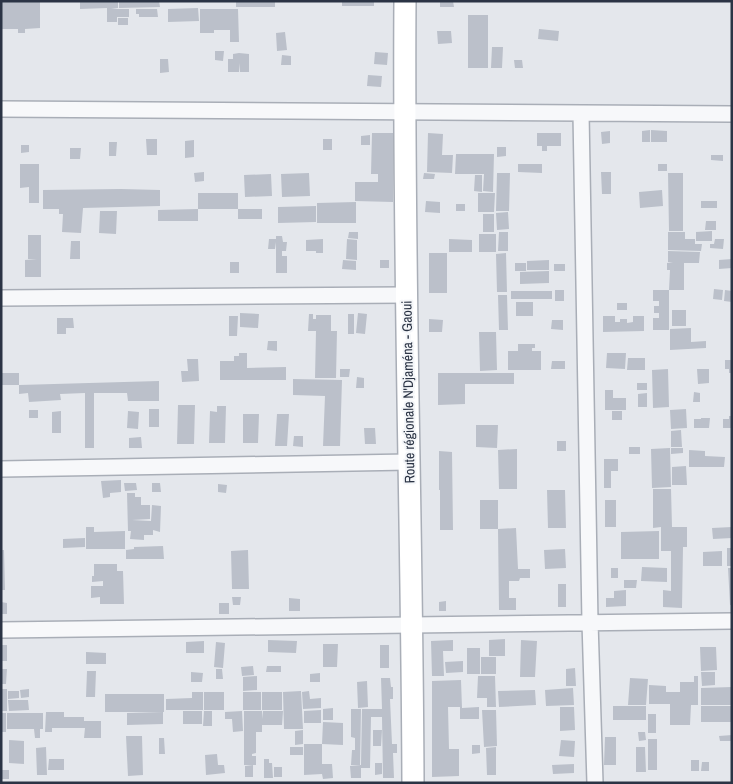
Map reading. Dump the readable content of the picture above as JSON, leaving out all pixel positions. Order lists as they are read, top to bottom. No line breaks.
{"streets":{"street":["Route régionale N'Djaména - Gaoui"]}}
